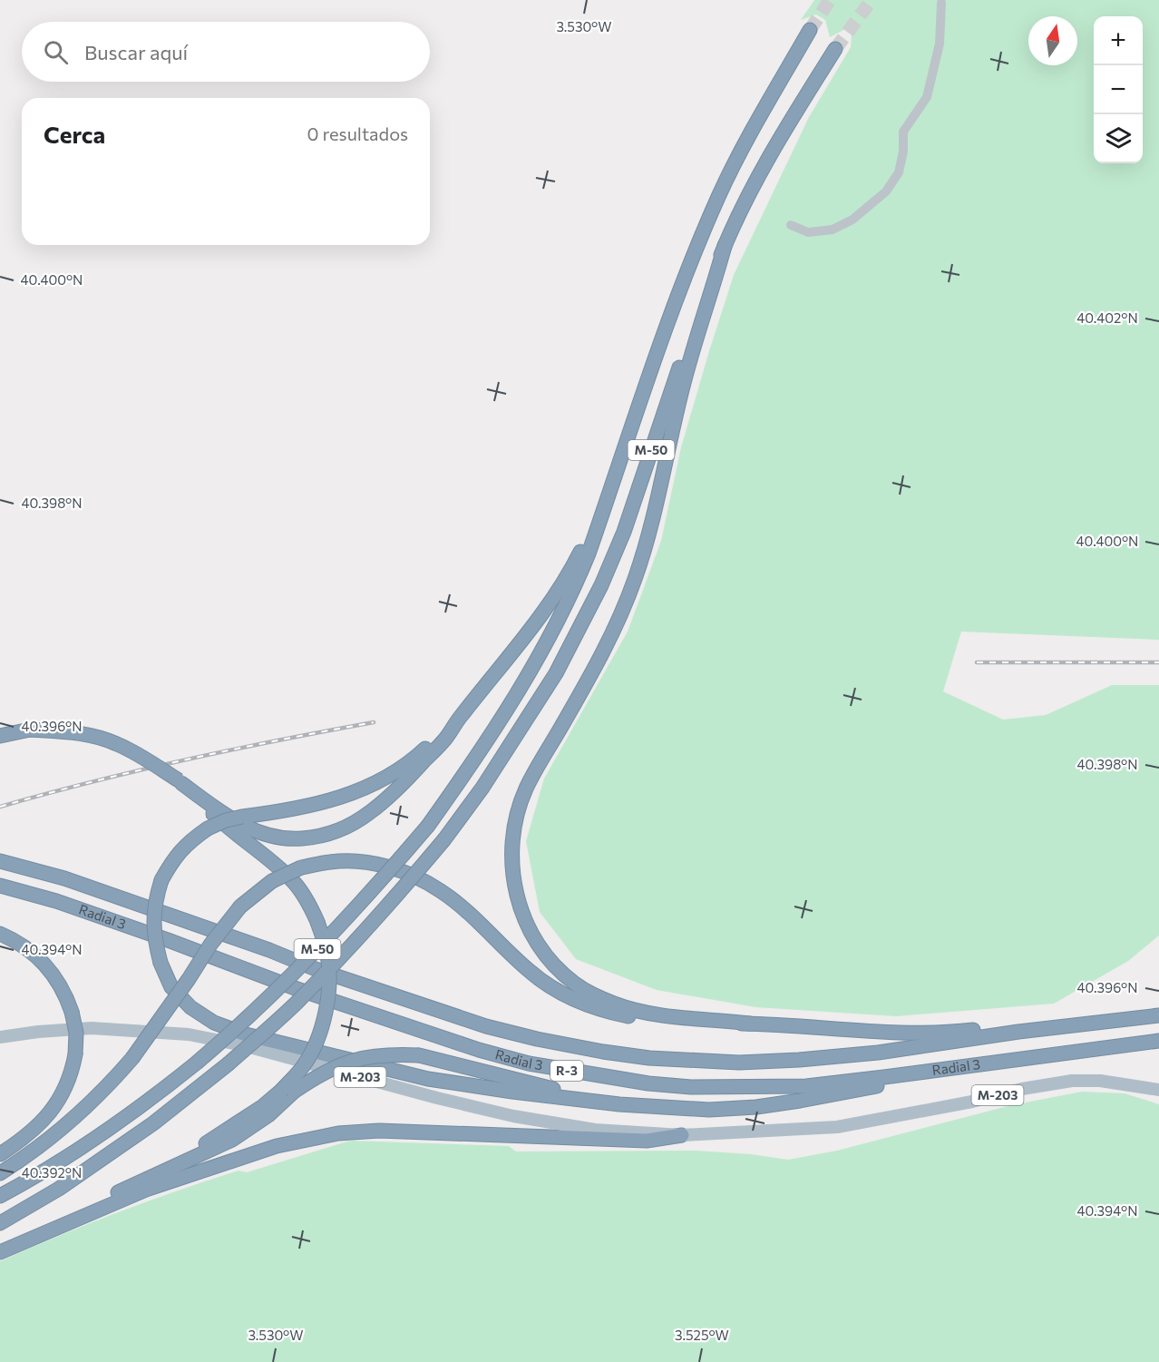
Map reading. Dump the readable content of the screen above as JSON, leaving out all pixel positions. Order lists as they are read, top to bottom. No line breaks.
{"streets":{"highway":["M-50","Radial 3","R-3"],"main road":["M-203"]},"north":"top","page":{"map_buttons":["+","−"],"search":"Buscar aquí","heading":["Cerca","0 resultados"]},"coordinates":["3.530°W","40.400°N","40.402°N","40.398°N","40.396°N","40.394°N","40.392°N","3.525°W"]}
